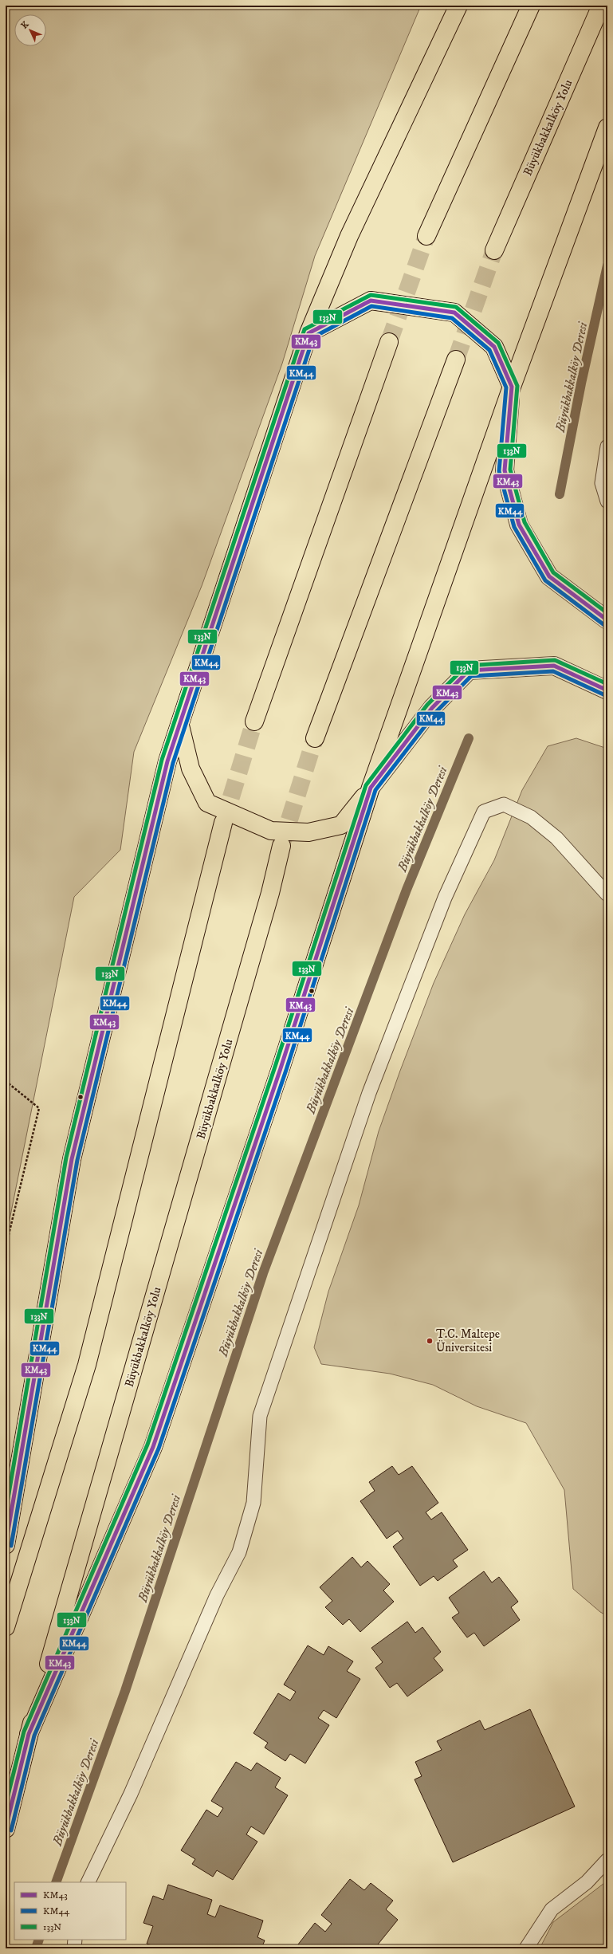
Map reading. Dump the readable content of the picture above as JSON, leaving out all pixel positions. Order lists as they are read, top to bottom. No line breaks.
{"streets":{"highway":["Büyükbakkalköy Yolu"]},"water":["Büyükbakkalköy Deresi"],"places":["T.C. Maltepe Üniversitesi"],"lines":["transit line 133N","transit line KM43","transit line KM44"],"legend":["KM43","KM44","133N"],"north":"top left"}
